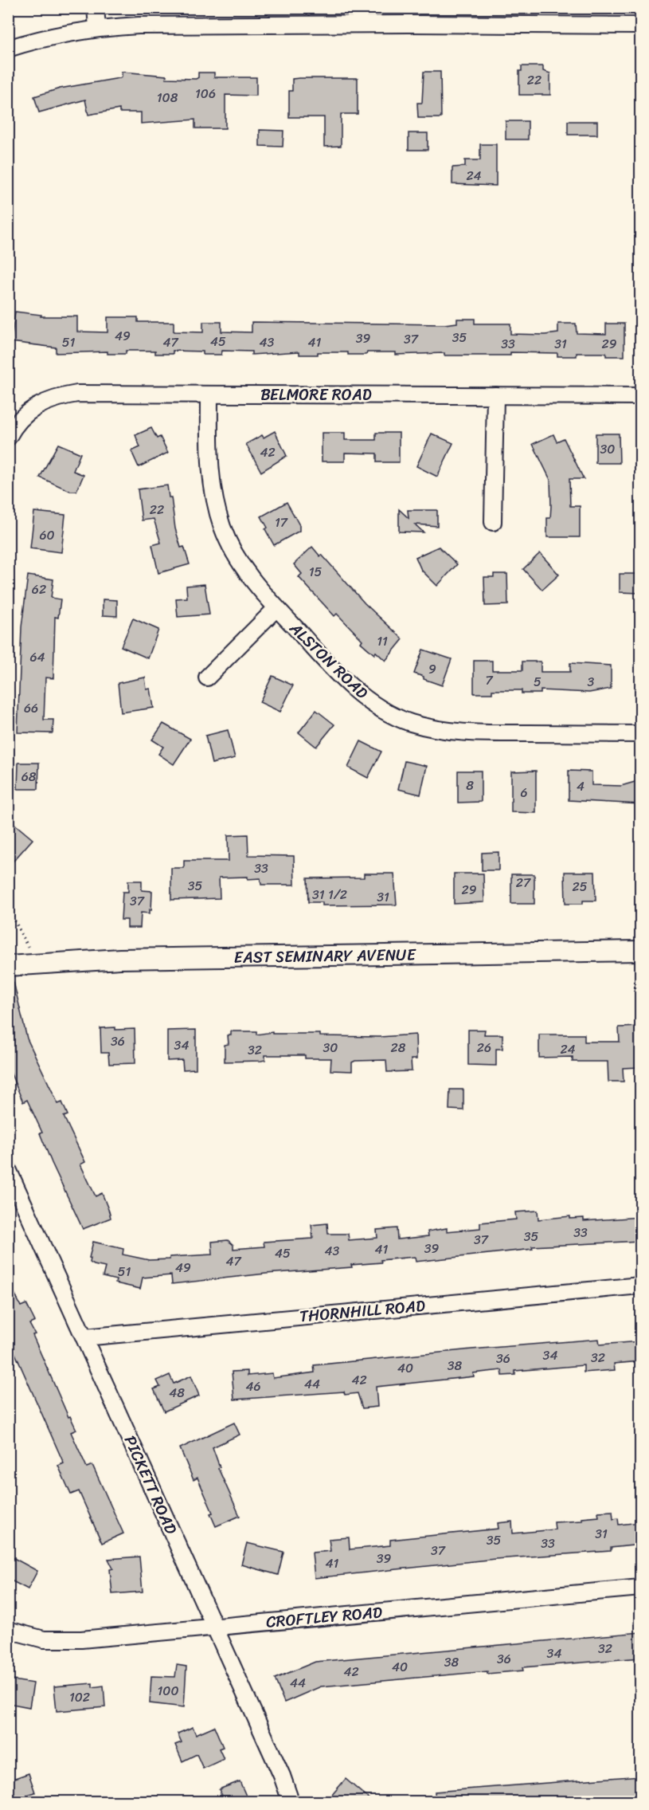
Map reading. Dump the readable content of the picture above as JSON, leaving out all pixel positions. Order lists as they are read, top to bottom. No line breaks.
{"streets":{"street":["BELMORE ROAD","ALSTON ROAD","EAST SEMINARY AVENUE","THORNHILL ROAD","PICKETT ROAD","CROFTLEY ROAD"]},"crossings":[["BELMORE ROAD","ALSTON ROAD"],["THORNHILL ROAD","PICKETT ROAD"],["PICKETT ROAD","CROFTLEY ROAD"]],"house_numbers":["22","106","108","24","49","35","39","37","45","51","47","43","41","33","31","29","30","42","22","17","60","15","62","11","64","9","7","5","3","66","68","8","4","6","33","27","35","25","29","31 1/2","31","37","36","34","30","28","26","24","32","33","35","37","39","41","43","45","47","49","51","34","32","36","38","40","42","44","46","48","31","35","33","37","39","41","32","34","36","38","40","42","44","100","102"]}
